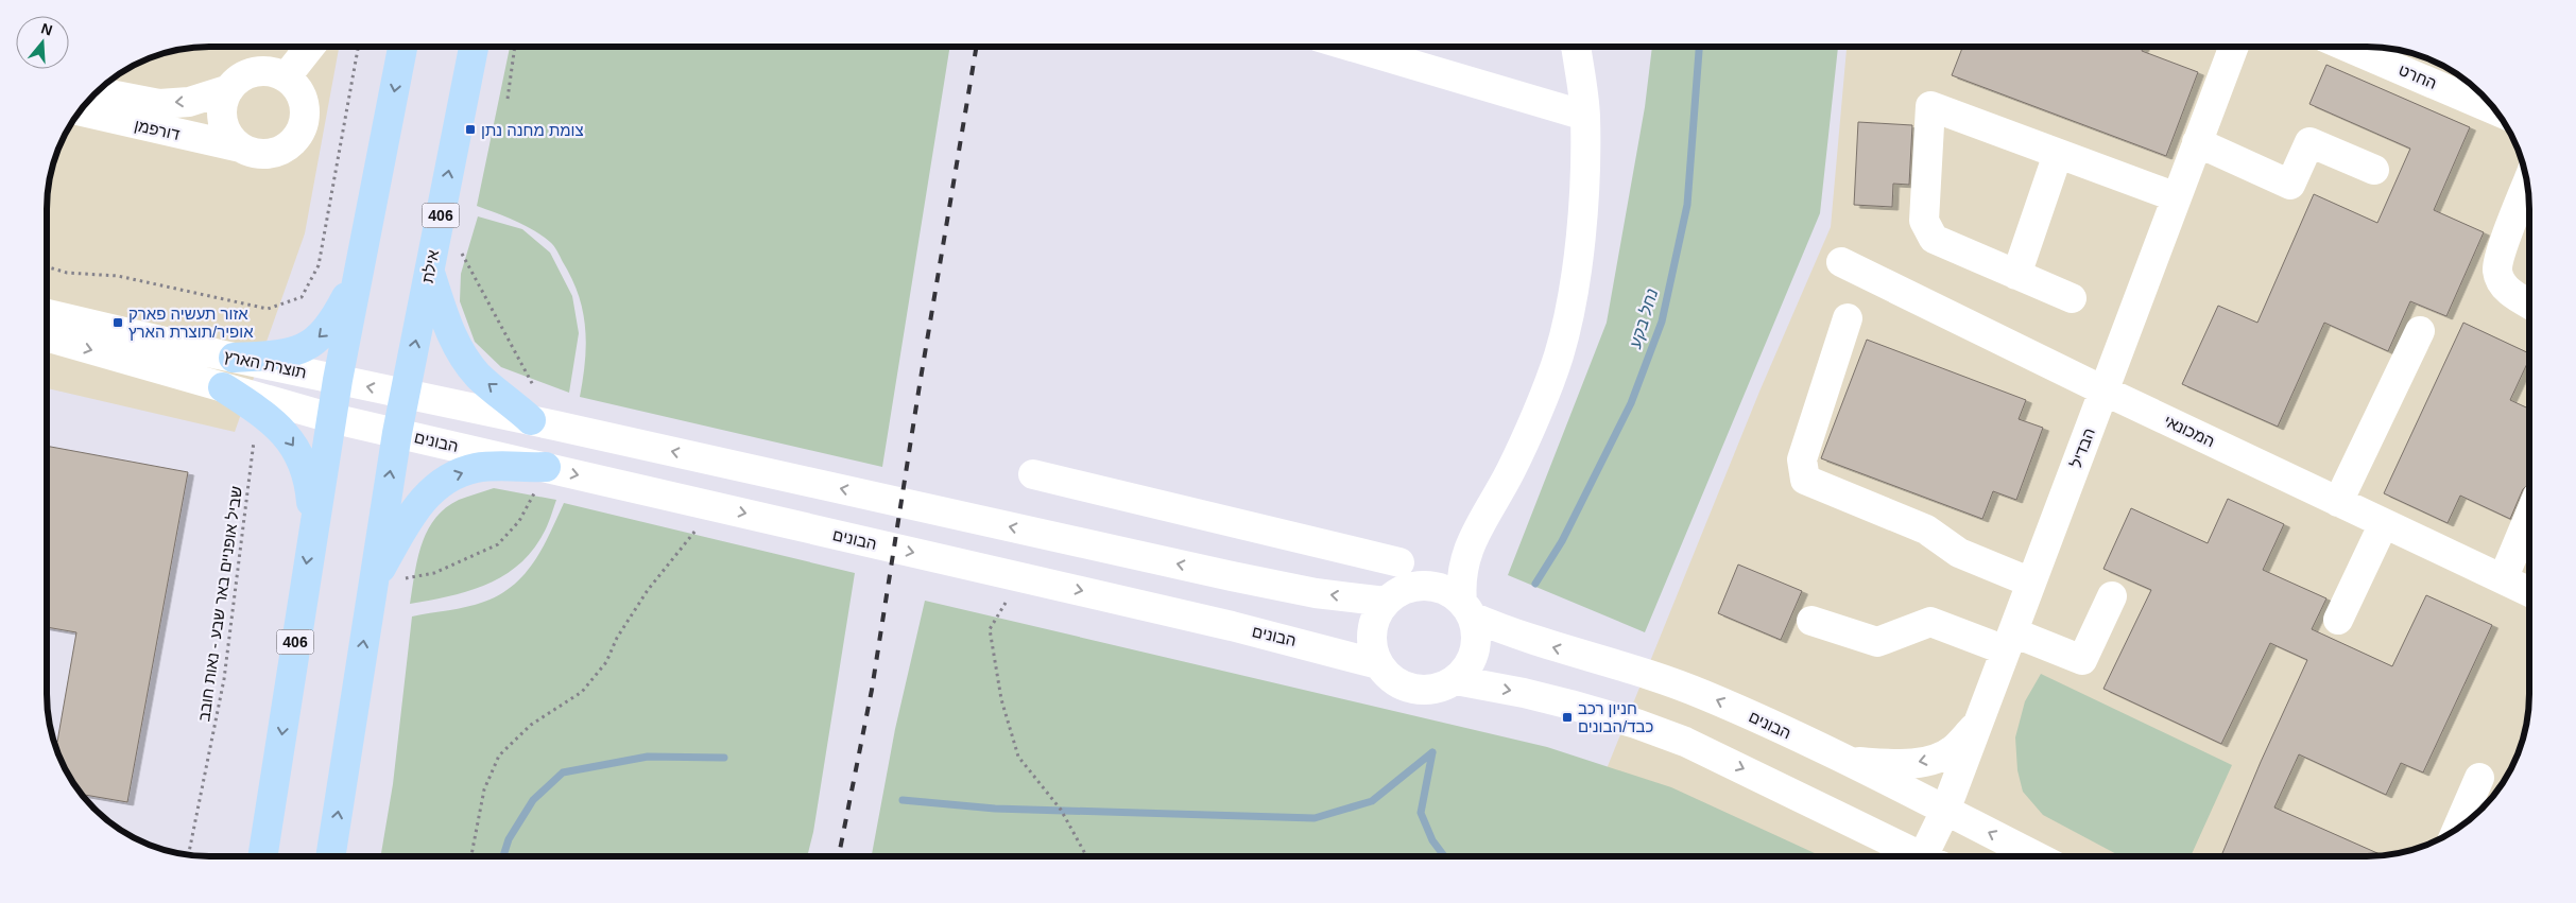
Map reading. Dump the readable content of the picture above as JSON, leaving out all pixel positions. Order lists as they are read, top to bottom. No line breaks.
{"streets":{"main road":["406","אילת"],"street":["החרט","דורפמן","תוצרת הארץ","המכונאי","הבונים","הבדיל"],"path":["שביל אופניים באר שבע - נאות חובב"]},"crossings":[["406","אילת"],["406","תוצרת הארץ"],["406","הבונים"],["אילת","הבונים"],["תוצרת הארץ","הבונים"],["המכונאי","הבדיל"],["הבונים","הבדיל"]],"water":["נחל בקע"],"places":{"transit":["צומת מחנה נתן","אזור תעשיה פארק אופיר/תוצרת הארץ","חניון רכב כבד/הבונים"]},"north":"top"}
